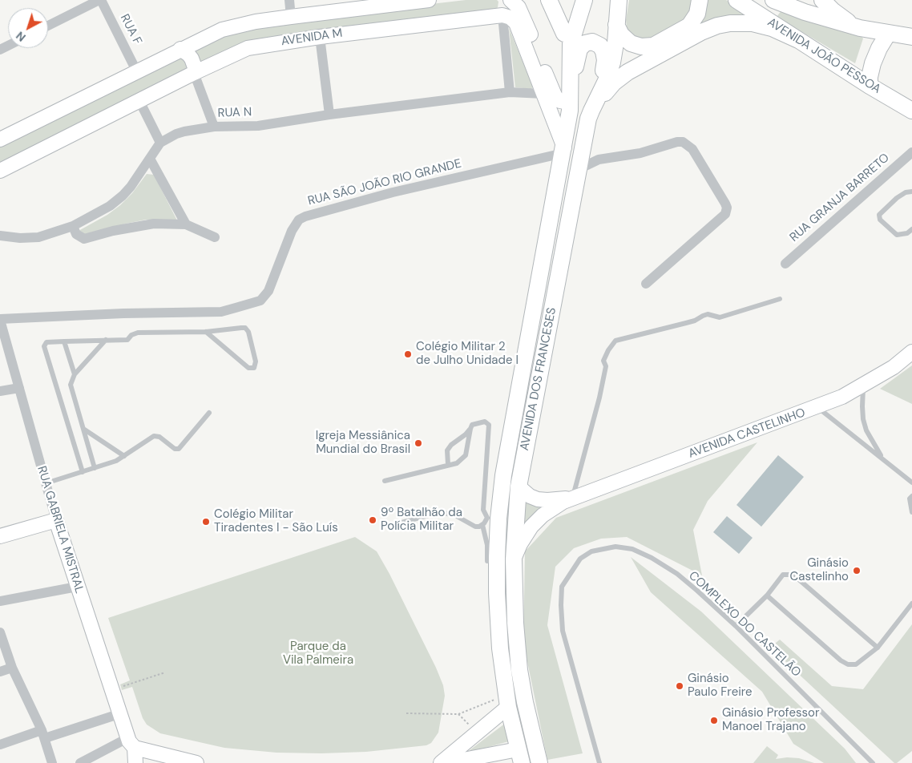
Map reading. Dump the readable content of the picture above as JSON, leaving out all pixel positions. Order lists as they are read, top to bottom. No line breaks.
{"streets":{"main road":["AVENIDA JOÃO PESSOA","AVENIDA DOS FRANCESES"],"street":["RUA F","AVENIDA M","RUA N","RUA SÃO JOÃO RIO GRANDE","RUA GRANJA BARRETO","AVENIDA CASTELINHO","RUA GABRIELA MISTRAL"],"lane":["COMPLEXO DO CASTELÃO"]},"crossings":[["RUA F","AVENIDA M"],["RUA SÃO JOÃO RIO GRANDE","AVENIDA DOS FRANCESES"],["RUA SÃO JOÃO RIO GRANDE","RUA GABRIELA MISTRAL"],["AVENIDA DOS FRANCESES","AVENIDA CASTELINHO"]],"parks":["Parque da Vila Palmeira"],"places":["Colégio Militar 2 de Julho Unidade I","Igreja Messiânica Mundial do Brasil","9º Batalhão da Polícia Militar","Colégio Militar Tiradentes I - São Luís","Ginásio Castelinho","Ginásio Paulo Freire","Ginásio Professor Manoel Trajano"],"north":"bottom left"}
